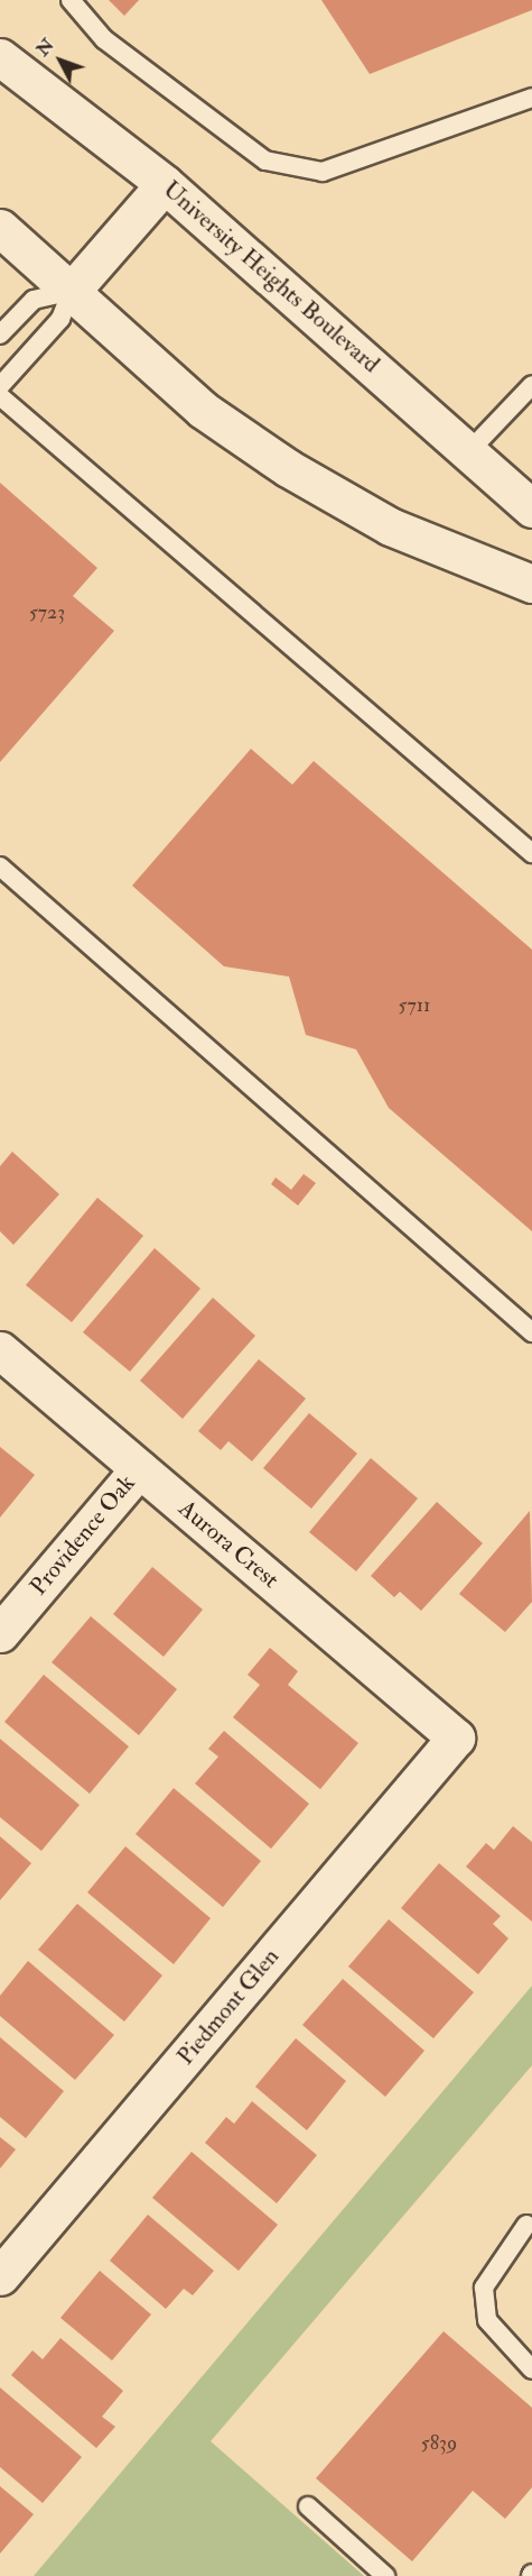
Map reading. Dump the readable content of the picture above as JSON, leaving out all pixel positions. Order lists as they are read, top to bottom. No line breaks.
{"streets":{"street":["University Heights Boulevard","Providence Oak","Aurora Crest","Piedmont Glen"]},"crossings":[["Providence Oak","Aurora Crest"],["Aurora Crest","Piedmont Glen"]],"house_numbers":["5723","5711","5839"],"north":"top left"}
